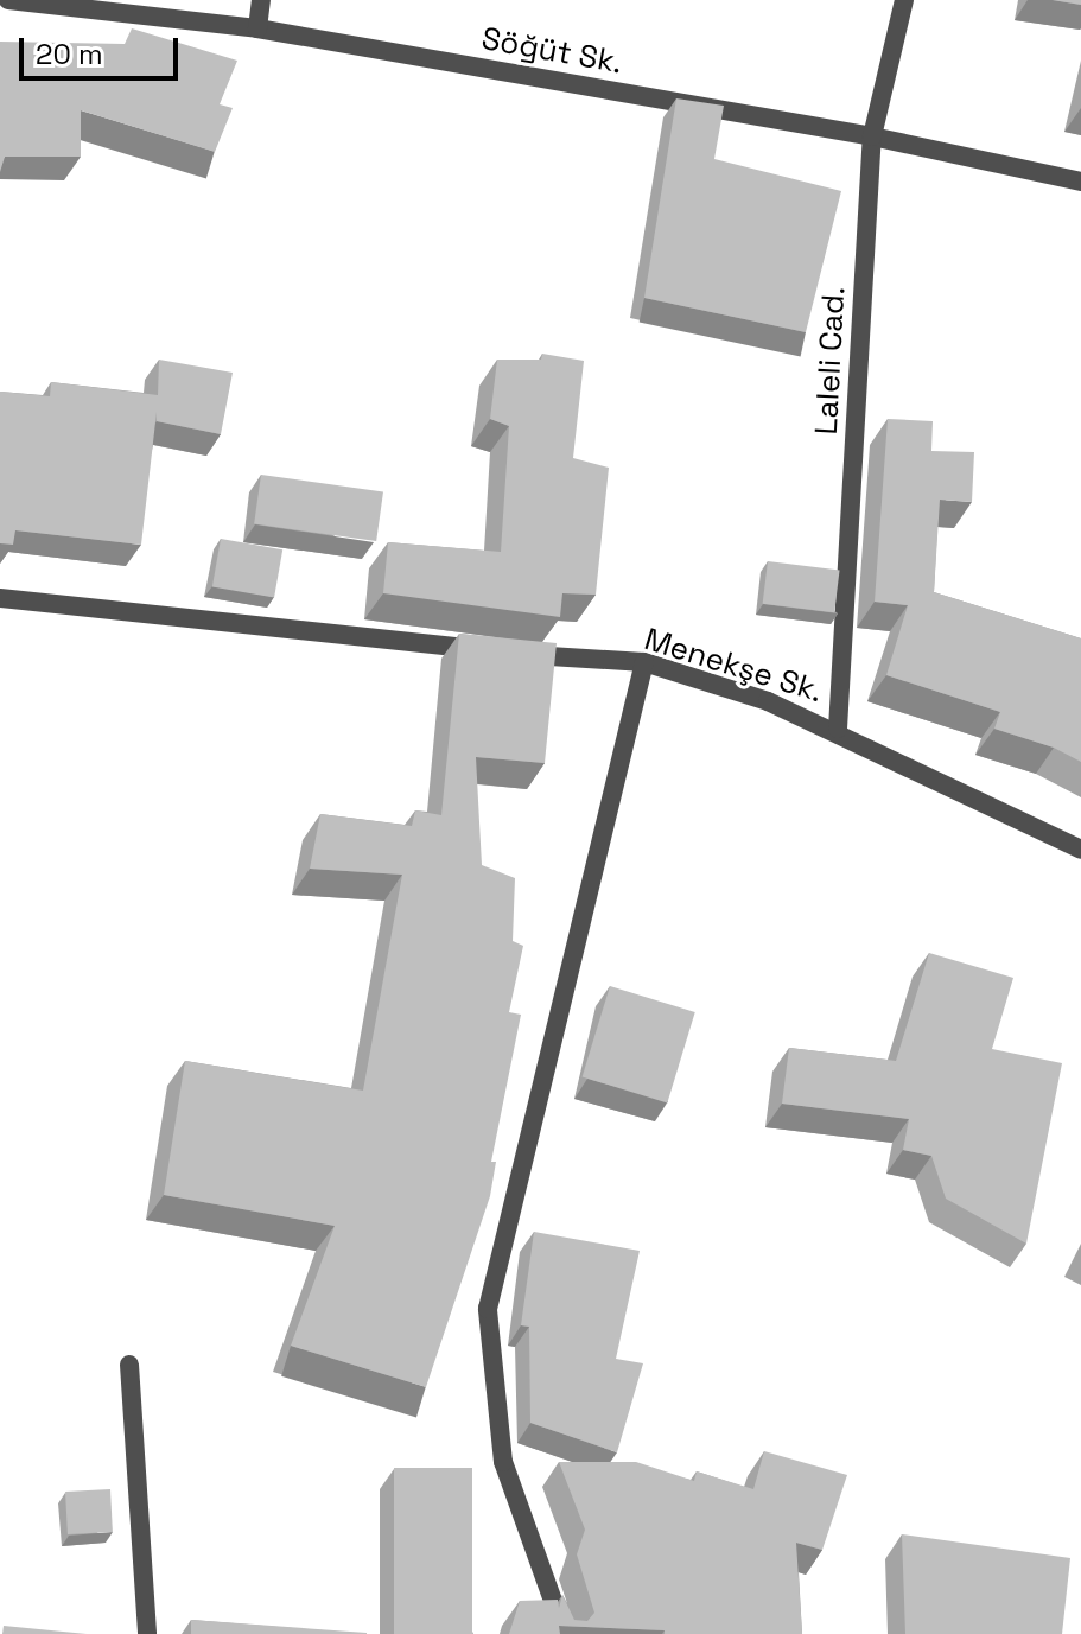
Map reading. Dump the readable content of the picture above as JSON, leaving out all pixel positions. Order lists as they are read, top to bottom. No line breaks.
{"streets":{"street":["Söğüt Sk.","Laleli Cad.","Menekşe Sk."]},"crossings":[["Söğüt Sk.","Laleli Cad."],["Laleli Cad.","Menekşe Sk."]],"scale_bar":"20 m"}
